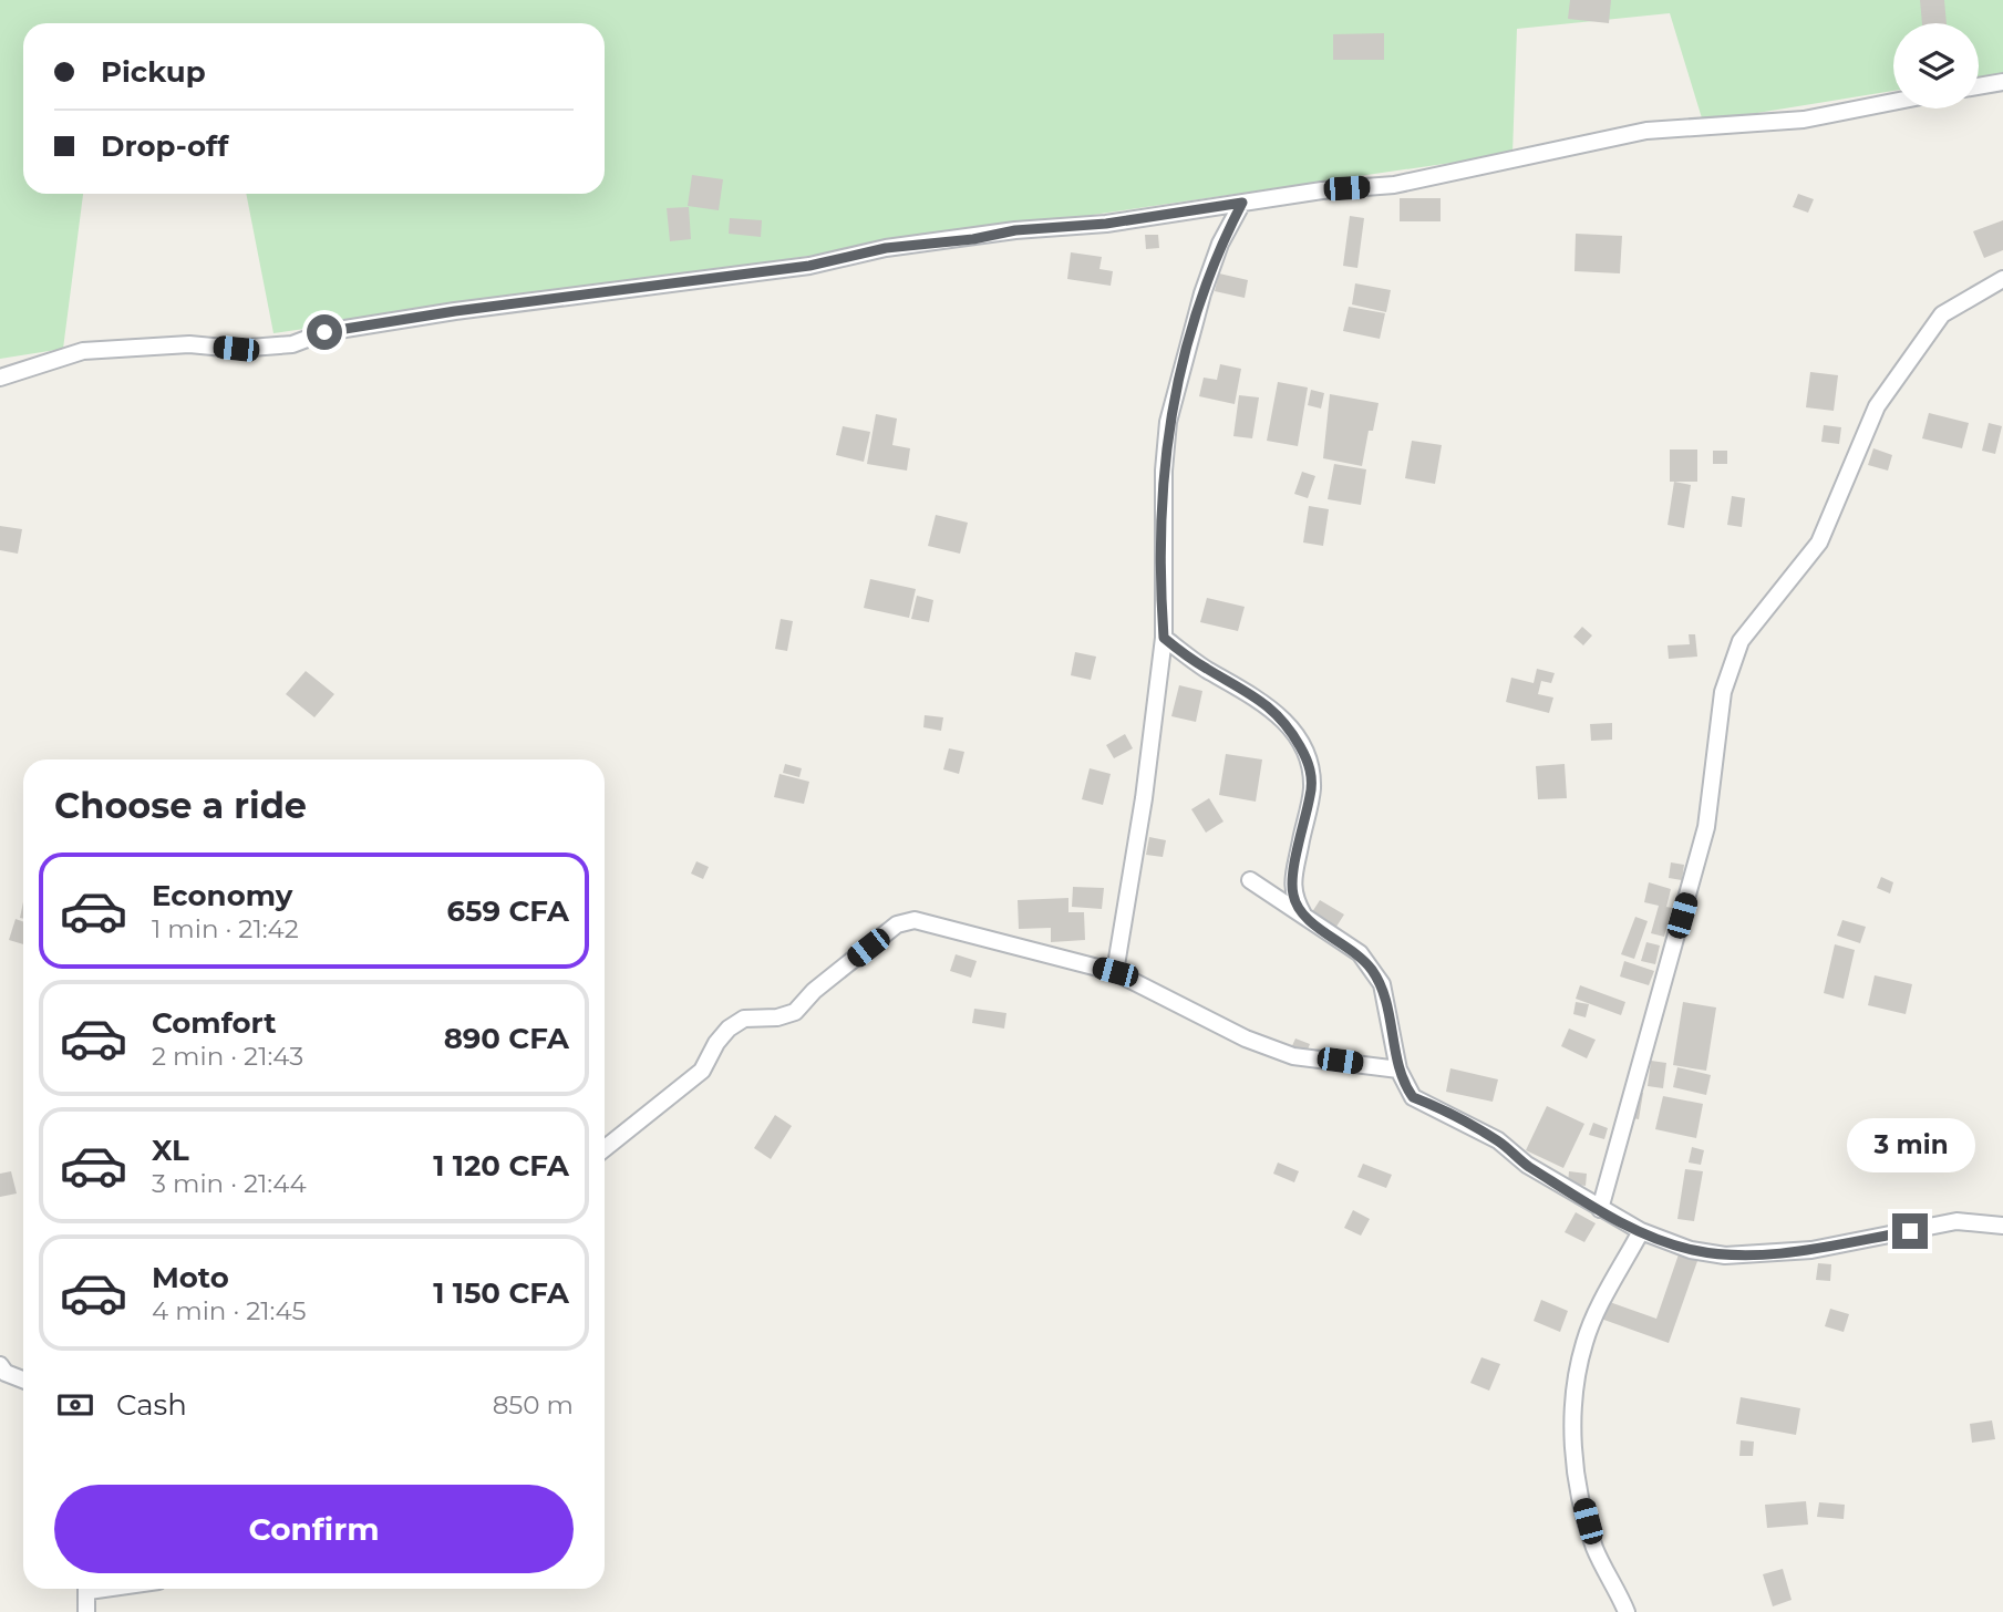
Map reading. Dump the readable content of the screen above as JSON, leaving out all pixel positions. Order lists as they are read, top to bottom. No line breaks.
{"page":{"banner":["Pickup","Drop-off"],"heading":"Choose a ride","list":[{"name":"Economy","note":"1 min · 21:42","value":"659 CFA"},{"name":"Comfort","note":"2 min · 21:43","value":"890 CFA"},{"name":"XL","note":"3 min · 21:44","value":"1 120 CFA"},{"name":"Moto","note":"4 min · 21:45","value":"1 150 CFA"}],"bubble":"3 min","pay":["Cash","850 m"],"buttons":"Confirm"}}
